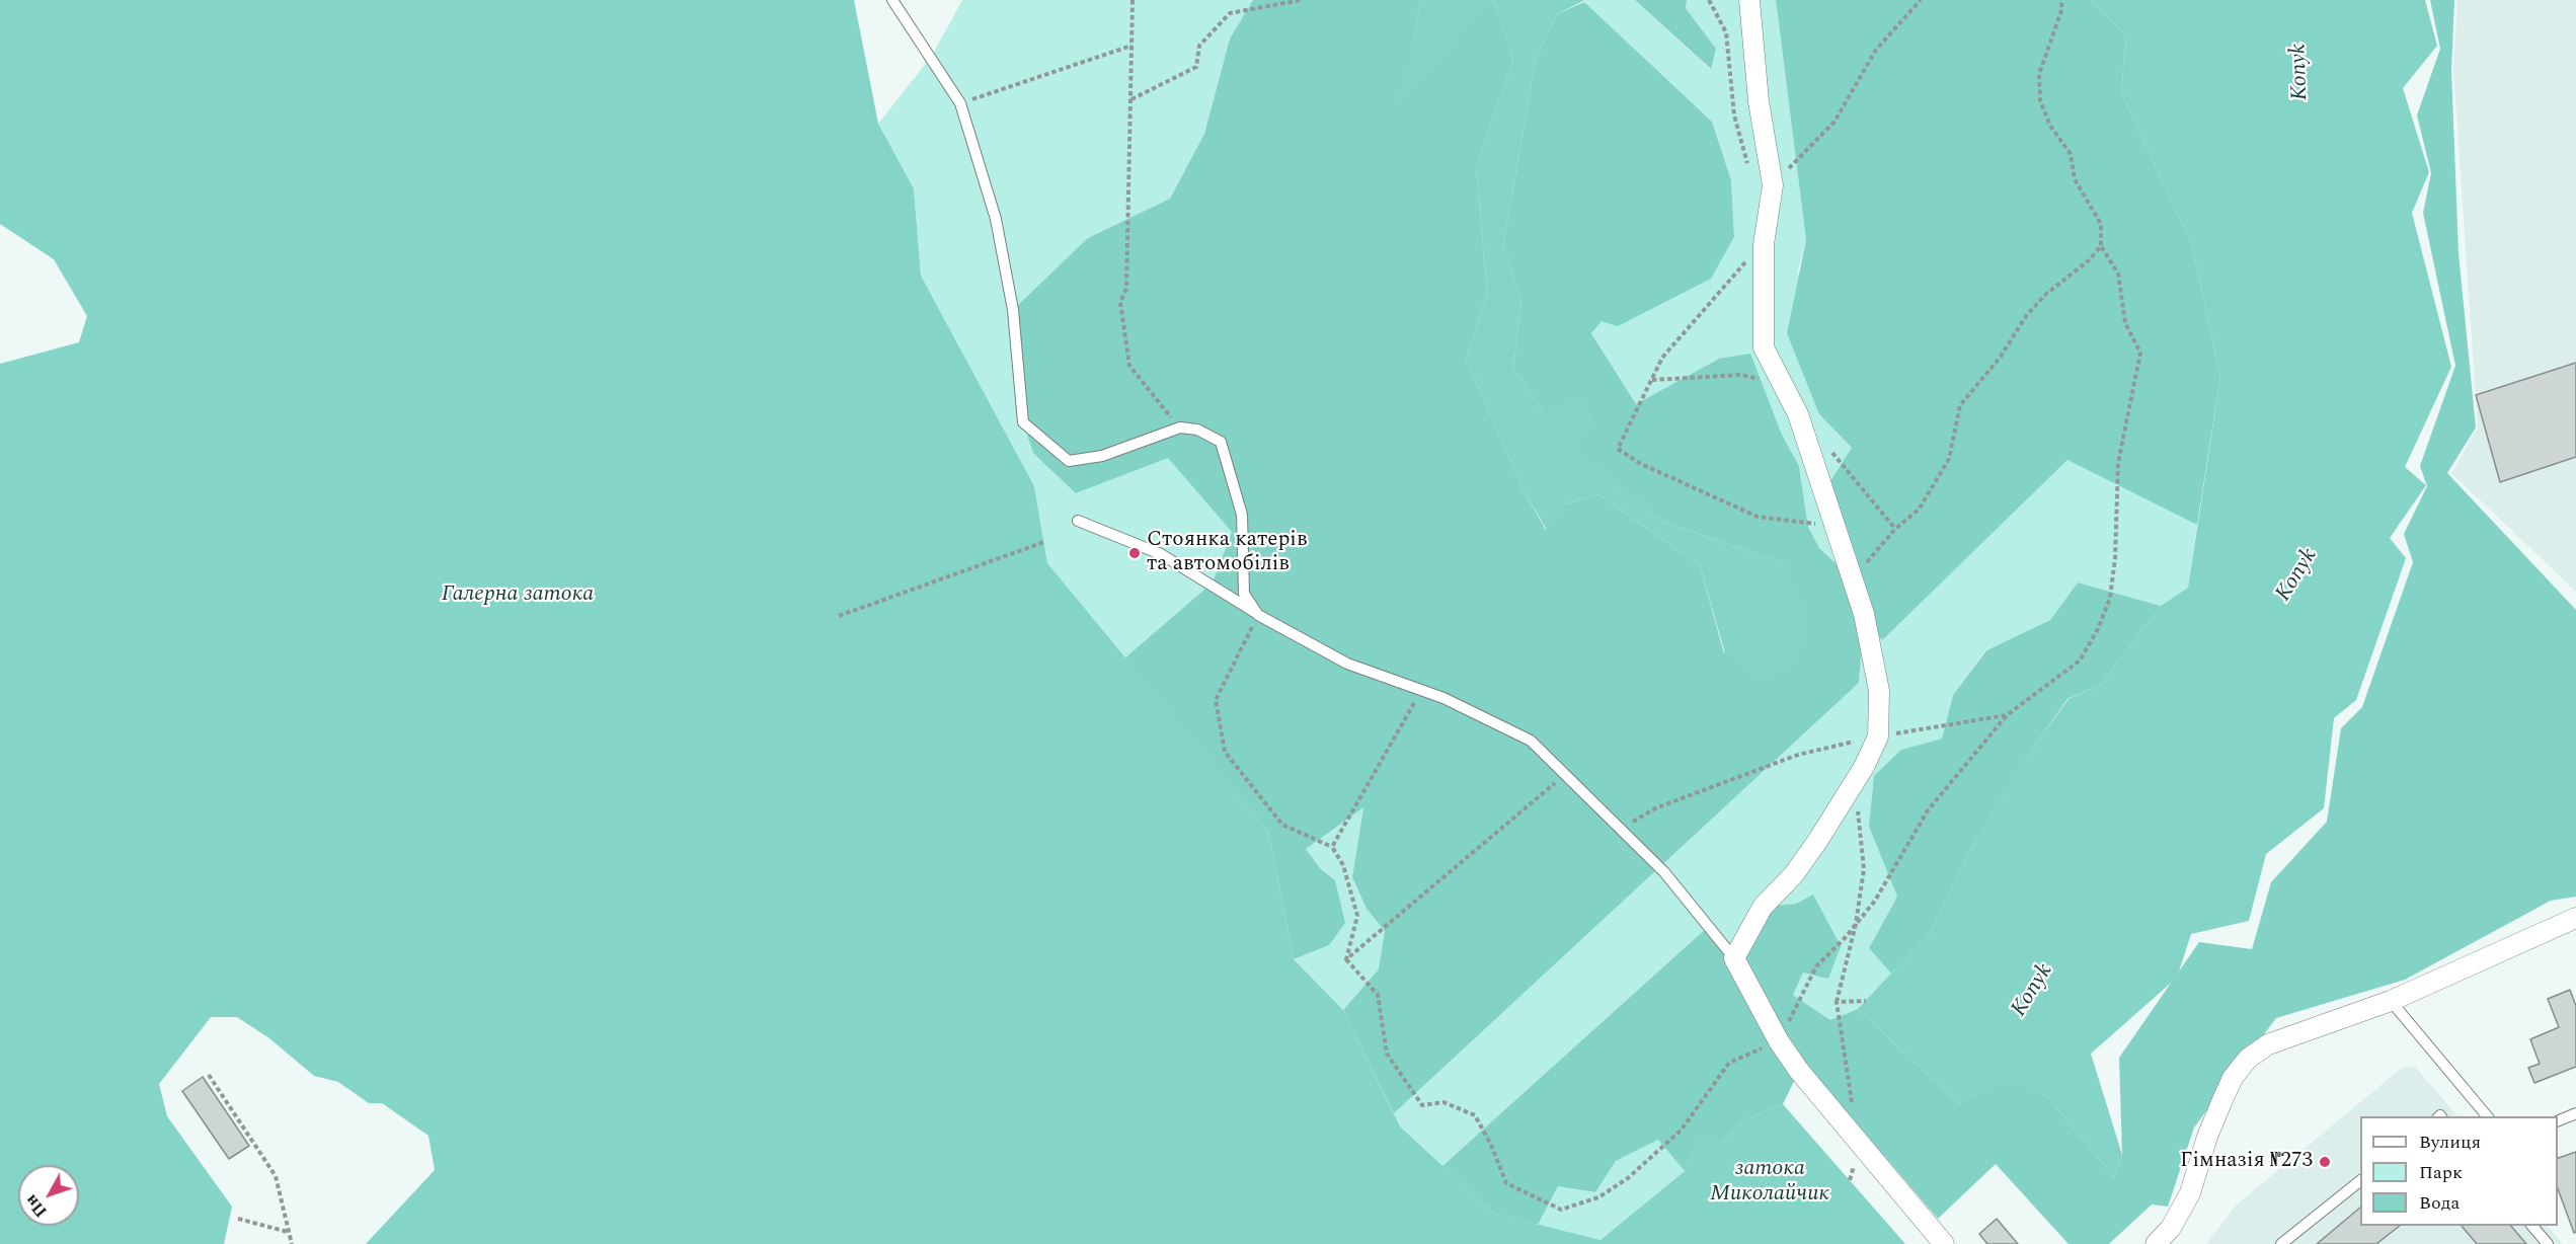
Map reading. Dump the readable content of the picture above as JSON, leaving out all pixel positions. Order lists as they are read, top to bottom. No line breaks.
{"water":["Konyk","Галерна затока","затока Миколайчик"],"places":["Стоянка катерів та автомобілів","Гімназія №273"],"legend":["Вулиця","Парк","Вода"],"north":"bottom left"}
